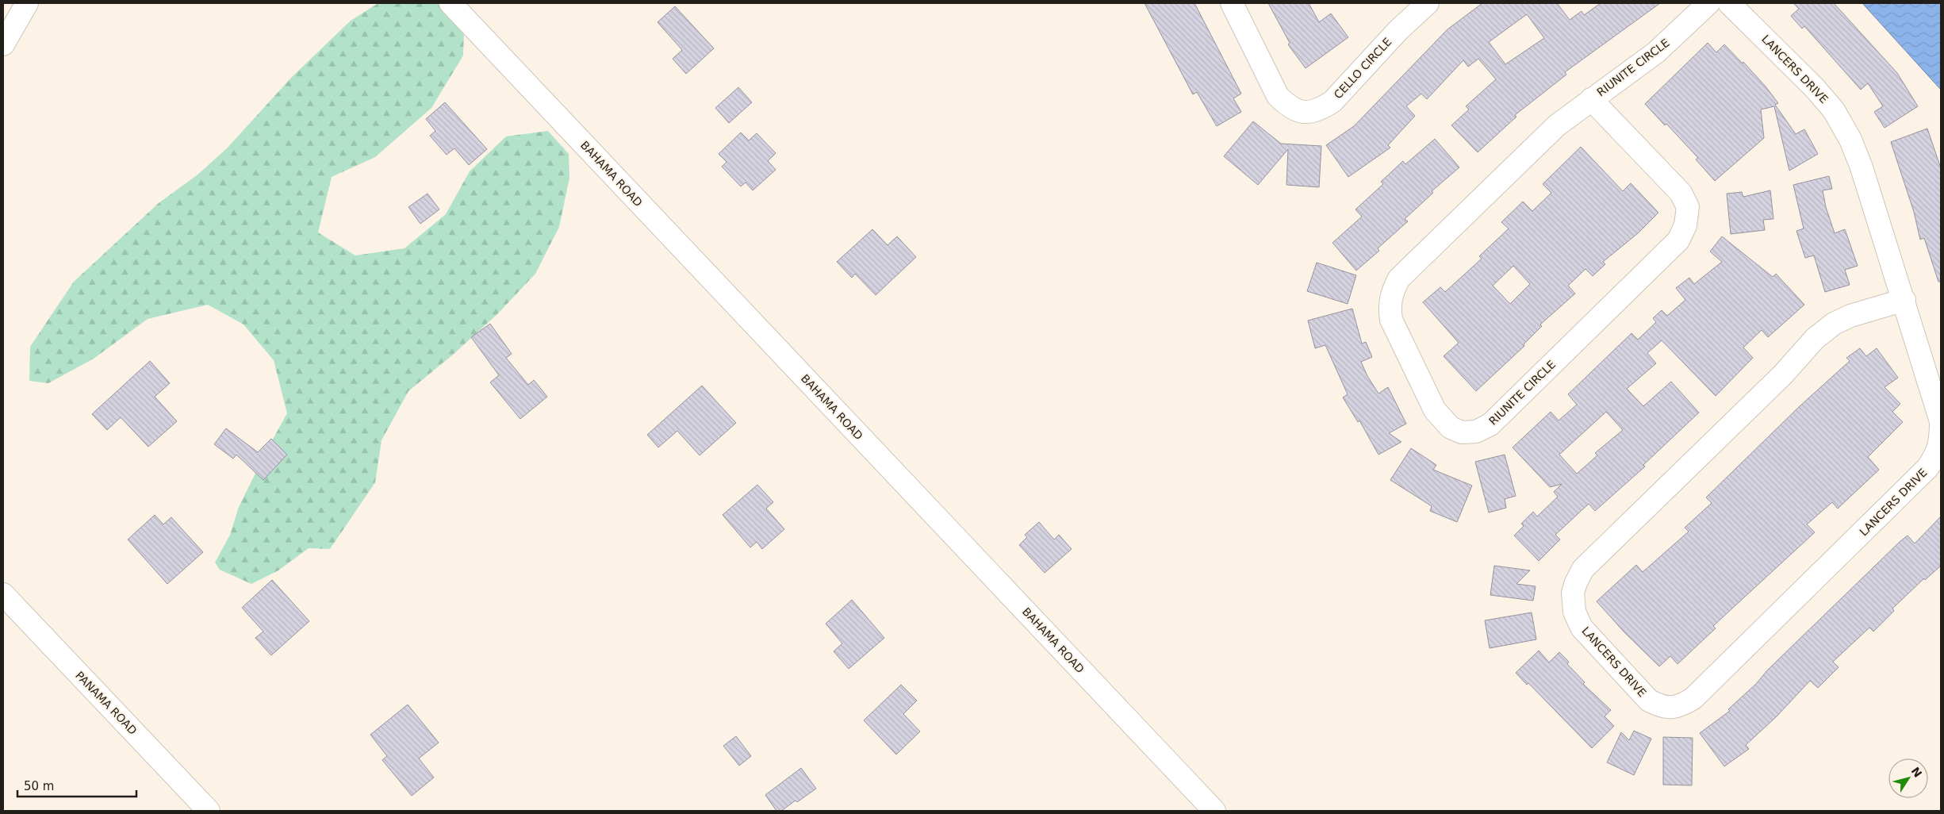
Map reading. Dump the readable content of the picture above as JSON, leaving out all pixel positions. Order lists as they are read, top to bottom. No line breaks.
{"streets":{"street":["RIUNITE CIRCLE","CELLO CIRCLE","LANCERS DRIVE","BAHAMA ROAD","PANAMA ROAD"]},"scale_bar":"50 m","north":"top right"}
